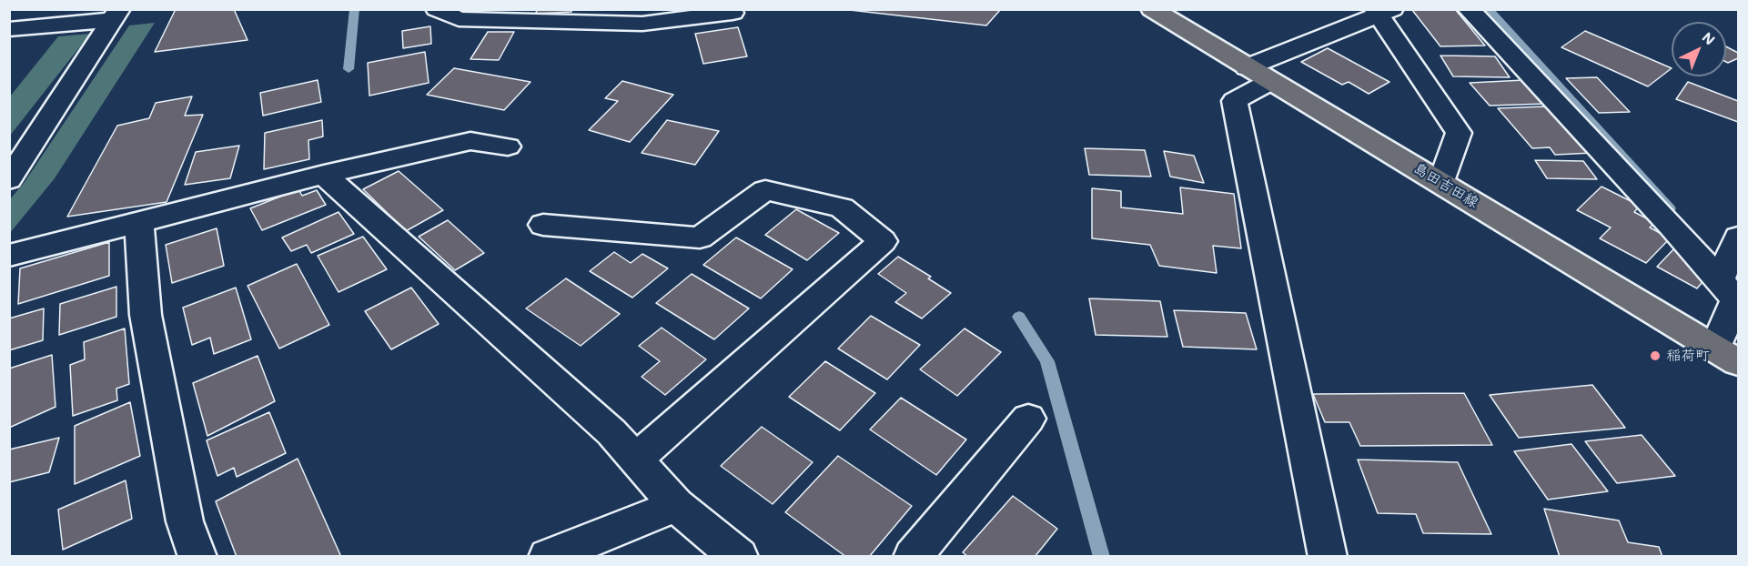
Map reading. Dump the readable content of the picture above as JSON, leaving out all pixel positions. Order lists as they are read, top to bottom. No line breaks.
{"streets":{"main road":["島田吉田線"]},"places":["稲荷町"],"north":"top right"}
